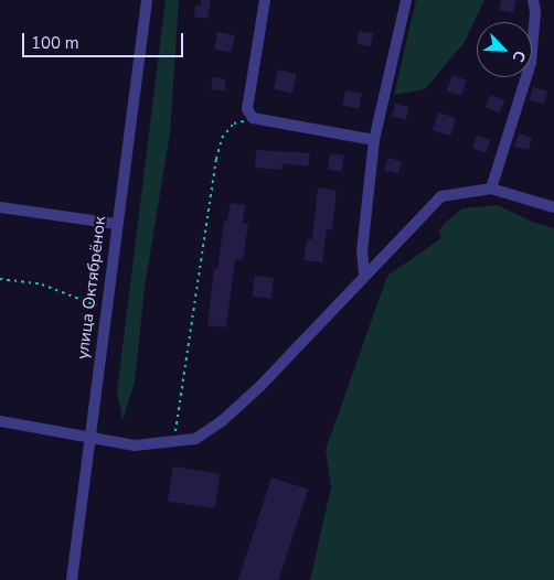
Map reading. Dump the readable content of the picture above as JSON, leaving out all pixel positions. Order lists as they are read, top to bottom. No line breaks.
{"streets":{"street":["улица Октябрёнок"]},"scale_bar":"100 m","north":"bottom right"}
